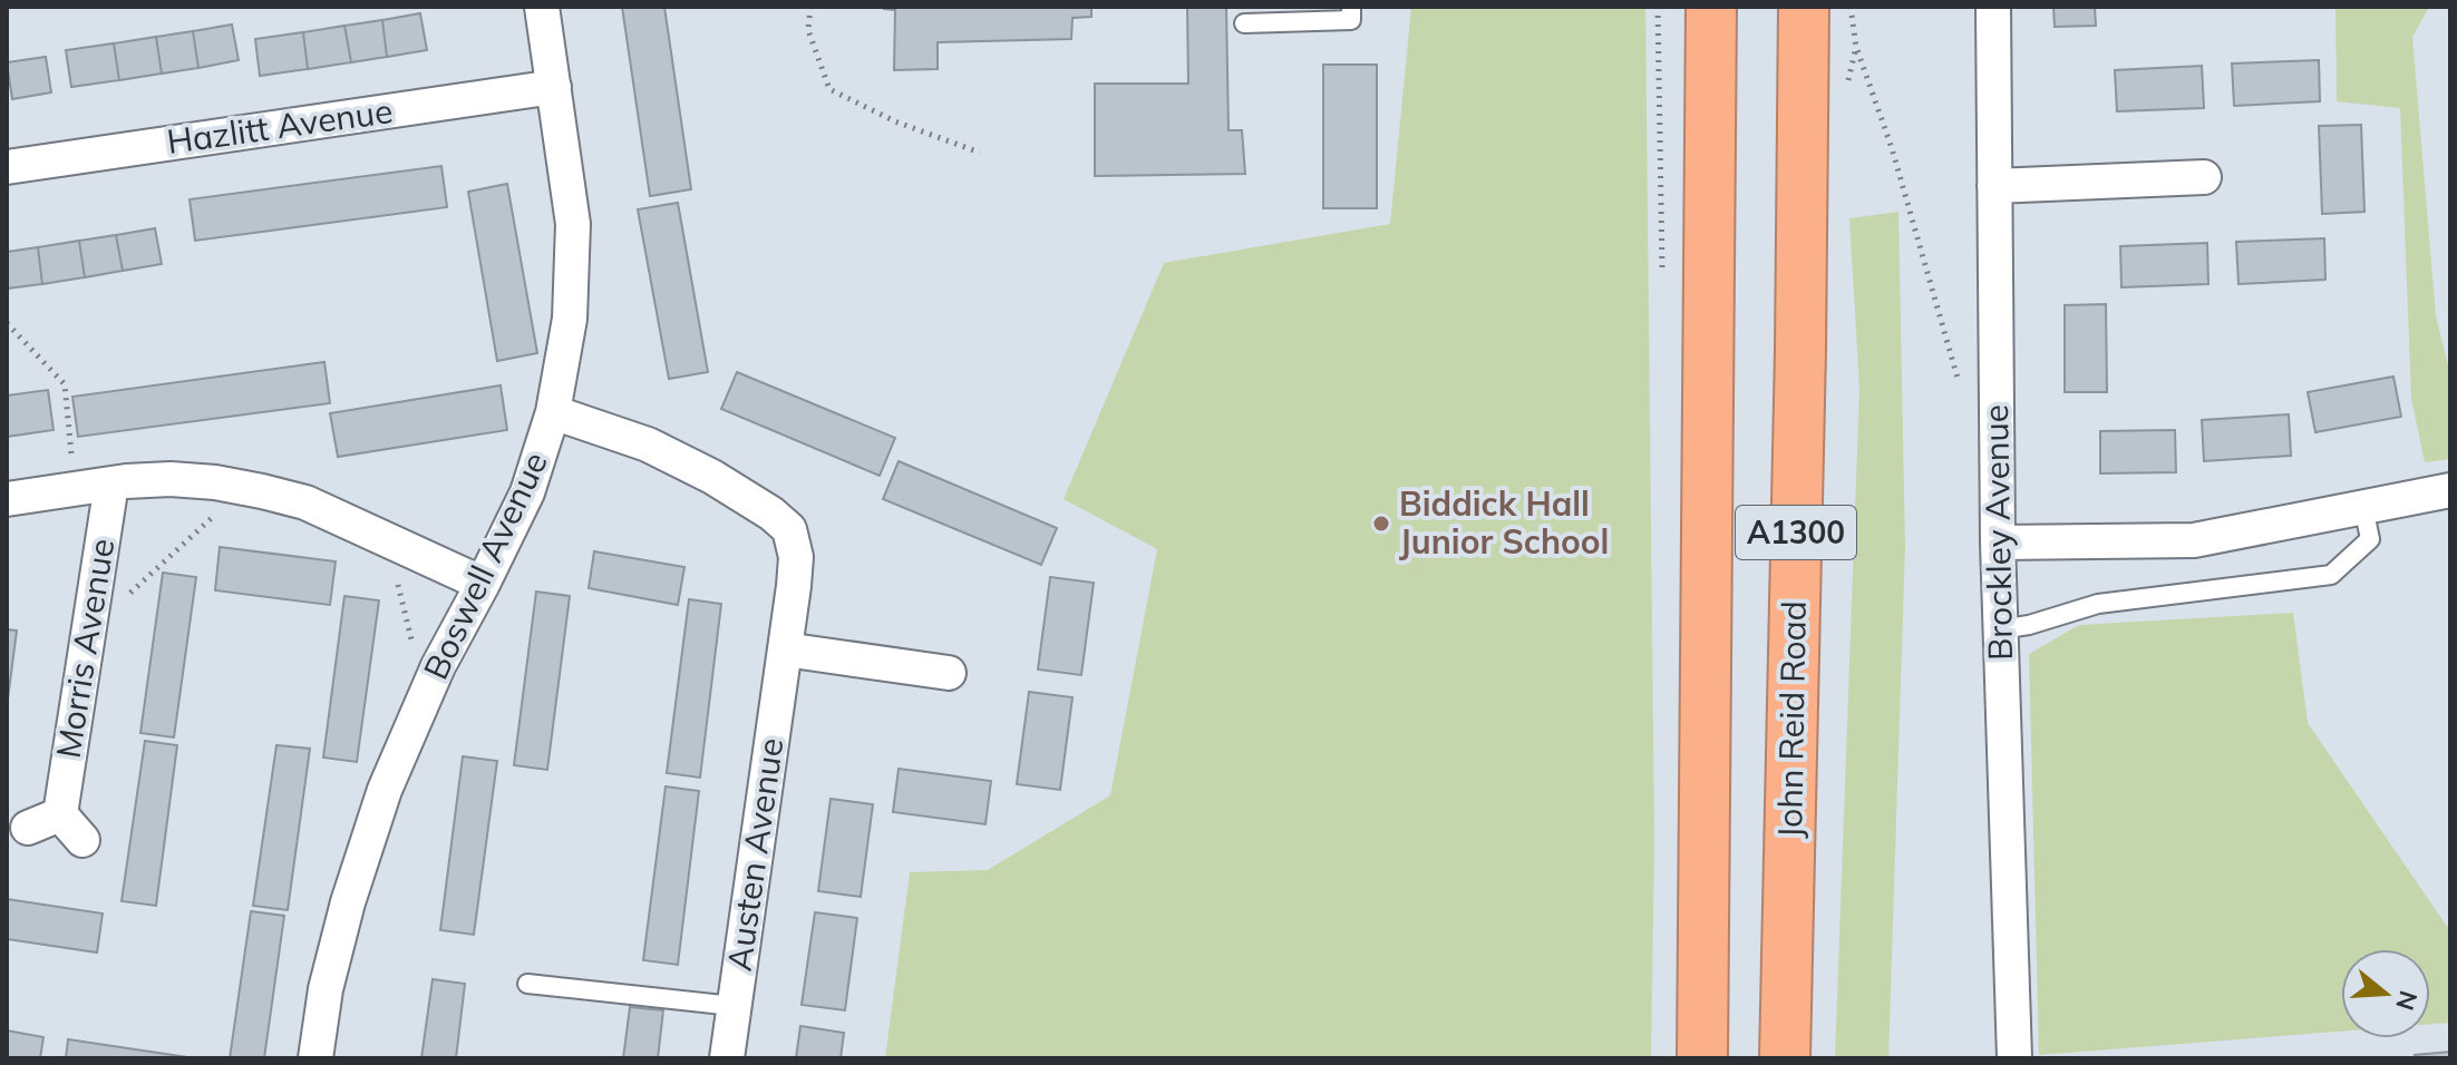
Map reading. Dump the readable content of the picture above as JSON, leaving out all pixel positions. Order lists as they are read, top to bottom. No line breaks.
{"streets":{"highway":["A1300","John Reid Road"],"street":["Hazlitt Avenue","Brockley Avenue","Boswell Avenue","Morris Avenue","Austen Avenue"]},"crossings":[["Hazlitt Avenue","Boswell Avenue"],["Boswell Avenue","Morris Avenue"],["Boswell Avenue","Austen Avenue"]],"places":["Biddick Hall Junior School"],"north":"right"}
